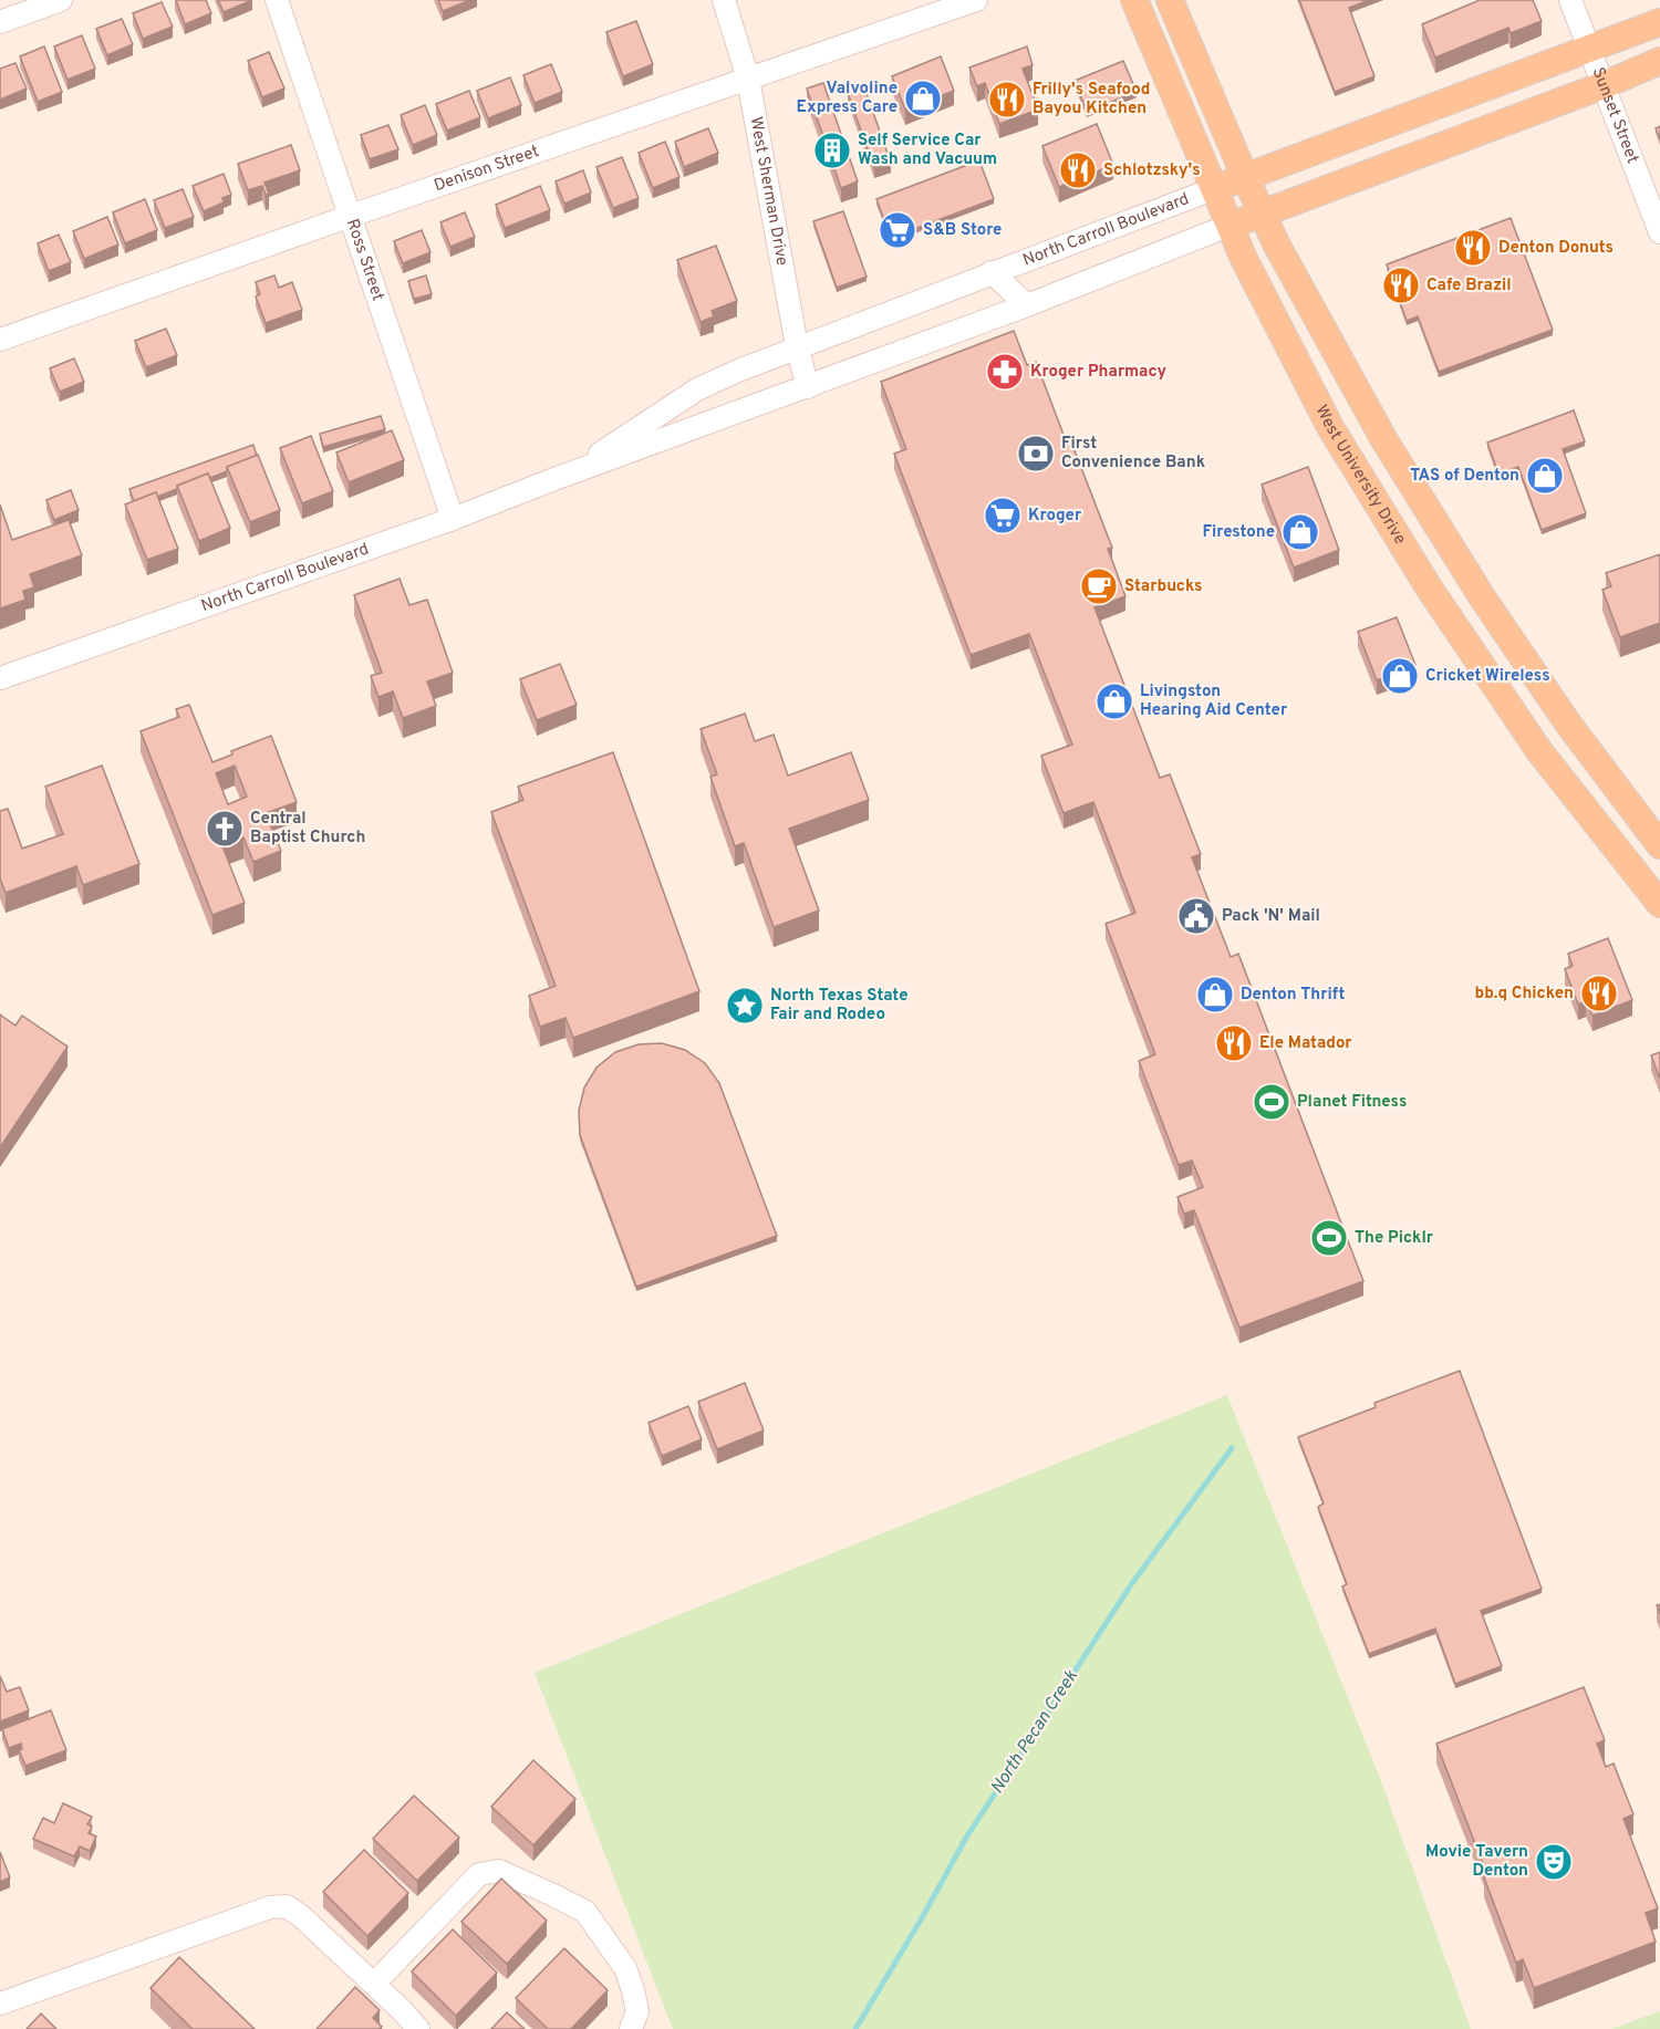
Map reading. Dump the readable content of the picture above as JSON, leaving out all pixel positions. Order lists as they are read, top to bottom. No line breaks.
{"streets":{"main road":["North Carroll Boulevard","West University Drive"],"street":["Sunset Street","Denison Street","West Sherman Drive","Ross Street"]},"crossings":[["Sunset Street","North Carroll Boulevard"],["Denison Street","West Sherman Drive"],["Denison Street","Ross Street"],["West Sherman Drive","North Carroll Boulevard"],["North Carroll Boulevard","Ross Street"],["North Carroll Boulevard","West University Drive"]],"water":["North Pecan Creek"],"places":{"shop":["Valvoline Express Care","TAS of Denton","Firestone","Cricket Wireless","Livingston Hearing Aid Center","Denton Thrift"],"restaurant":["Frilly's Seafood Bayou Kitchen","Schlotzsky's","Denton Donuts","Cafe Brazil","bb.q Chicken","Ele Matador"],"building":["Self Service Car Wash and Vacuum"],"supermarket":["S&B Store","Kroger"],"pharmacy":["Kroger Pharmacy"],"bank":["First Convenience Bank"],"cafe":["Starbucks"],"church":["Central Baptist Church"],"public building":["Pack 'N' Mail"],"place":["North Texas State Fair and Rodeo"],"sports":["Planet Fitness","The Picklr"],"theatre":["Movie Tavern Denton"]}}
